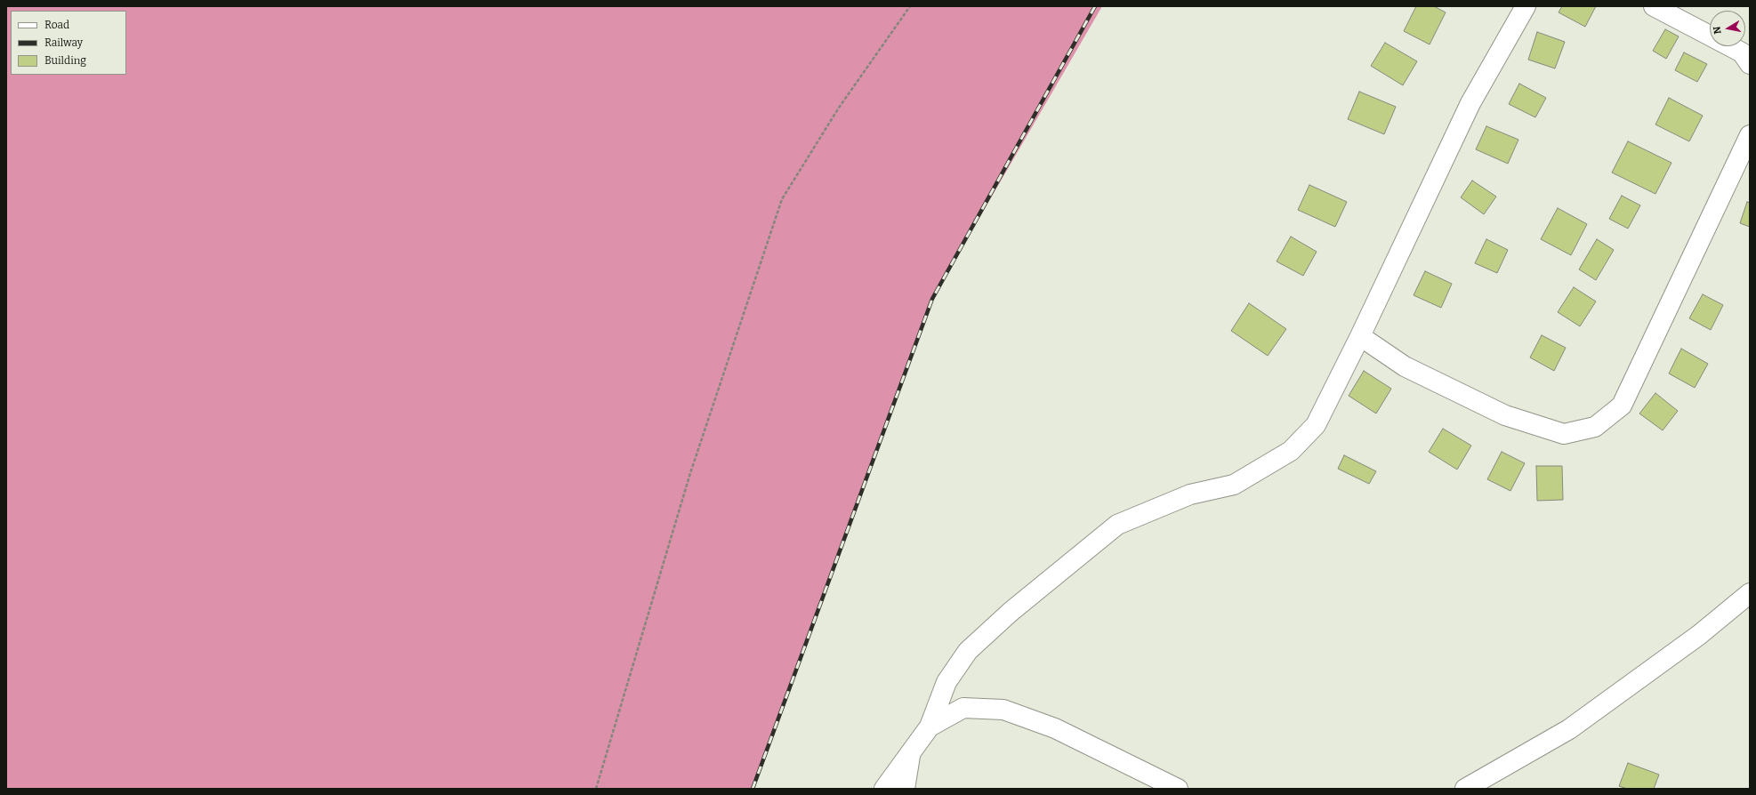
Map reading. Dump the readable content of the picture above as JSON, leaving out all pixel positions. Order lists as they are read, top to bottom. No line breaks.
{"legend":["Road","Railway","Building"],"north":"left"}
